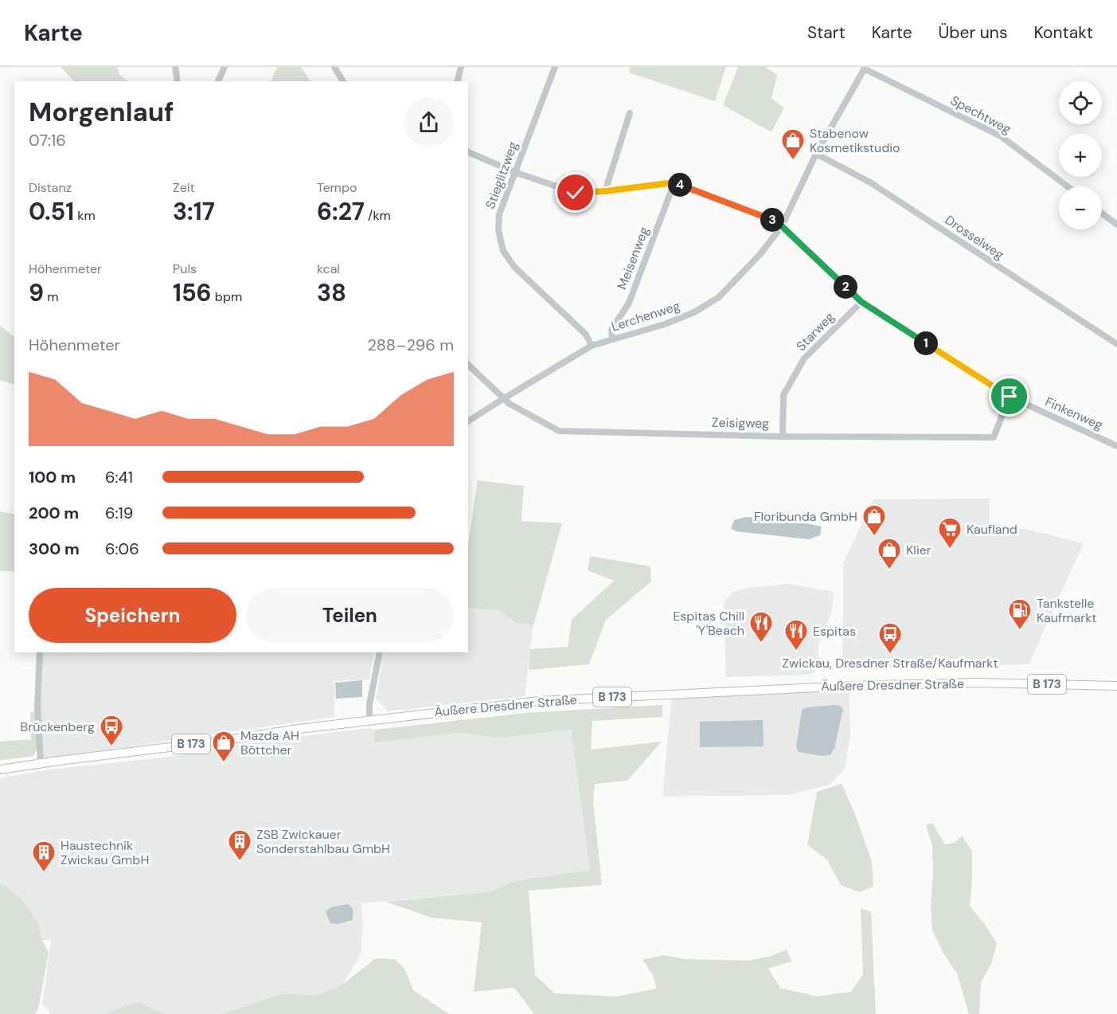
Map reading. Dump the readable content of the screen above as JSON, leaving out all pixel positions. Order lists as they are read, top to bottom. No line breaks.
{"streets":{"main road":["B 173","Äußere Dresdner Straße"],"street":["Spechtweg","Stieglitzweg","Drosselweg","Meisenweg","Lerchenweg","Starweg","Finkenweg","Zeisigweg"]},"crossings":[["Spechtweg","Lerchenweg"],["Stieglitzweg","Lerchenweg"],["Stieglitzweg","Finkenweg"],["Drosselweg","Lerchenweg"],["Meisenweg","Lerchenweg"],["Meisenweg","Finkenweg"],["Lerchenweg","Finkenweg"],["Lerchenweg","Zeisigweg"],["Starweg","Finkenweg"],["Starweg","Zeisigweg"],["Finkenweg","Zeisigweg"]],"places":{"shop":["Stabenow Kosmetikstudio","Floribunda GmbH","Klier","Mazda AH Böttcher"],"supermarket":["Kaufland"],"fuel station":["Tankstelle Kaufmarkt"],"restaurant":["Espitas Chill 'Y'Beach","Espitas"],"bus stop":["Zwickau, Dresdner Straße/Kaufmarkt","Brückenberg"],"building":["ZSB Zwickauer Sonderstahlbau GmbH","Haustechnik Zwickau GmbH"]},"page":{"header":"Karte","nav":["Start","Karte","Über uns","Kontakt"],"map_buttons":["+","−"],"heading":["Morgenlauf","07:16"],"stats":[["Distanz","0.51 km"],["Zeit","3:17"],["Tempo","6:27 /km"],["Höhenmeter","9 m"],["Puls","156 bpm"],["kcal","38"]],"pins":["4","3","2","1"],"chart":["Höhenmeter","288–296 m"],"list":[{"name":"100 m","note":"6:41"},{"name":"200 m","note":"6:19"},{"name":"300 m","note":"6:06"}],"buttons":["Speichern","Teilen"]}}
